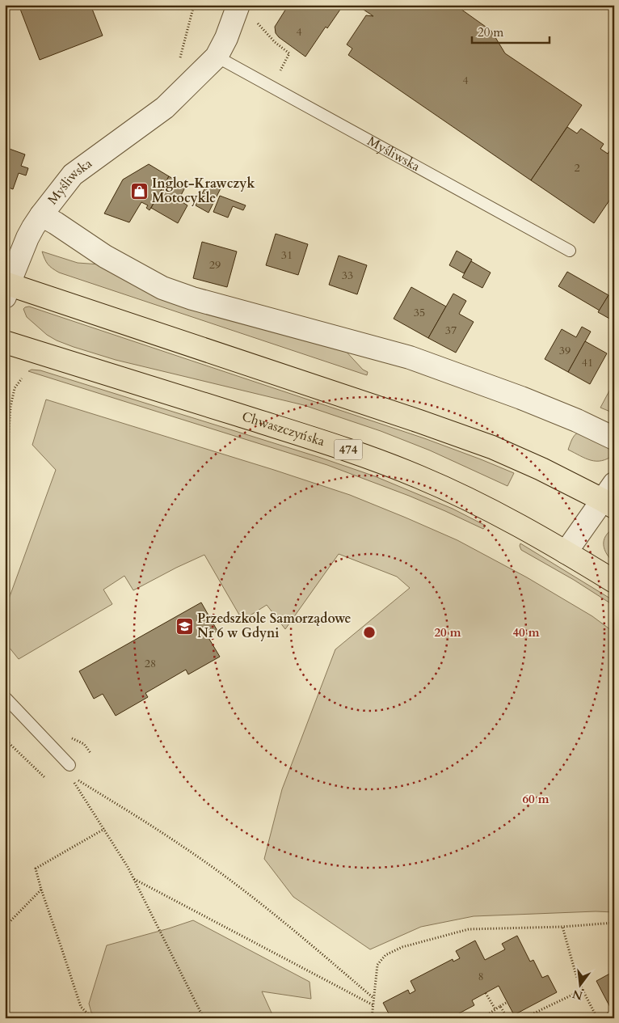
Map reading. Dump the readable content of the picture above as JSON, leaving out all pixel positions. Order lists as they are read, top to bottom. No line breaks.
{"streets":{"main road":["Chwaszczyńska","474"],"street":["Myśliwska"]},"places":{"shop":["Inglot-Krawczyk Motocykle"],"school or university":["Przedszkole Samorządowe Nr 6 w Gdyni"]},"house_numbers":["4","4","2","31","29","33","35","37","39","41","28","8"],"scale_bar":"20 m","north":"bottom","rings":["20 m","40 m","60 m"]}
